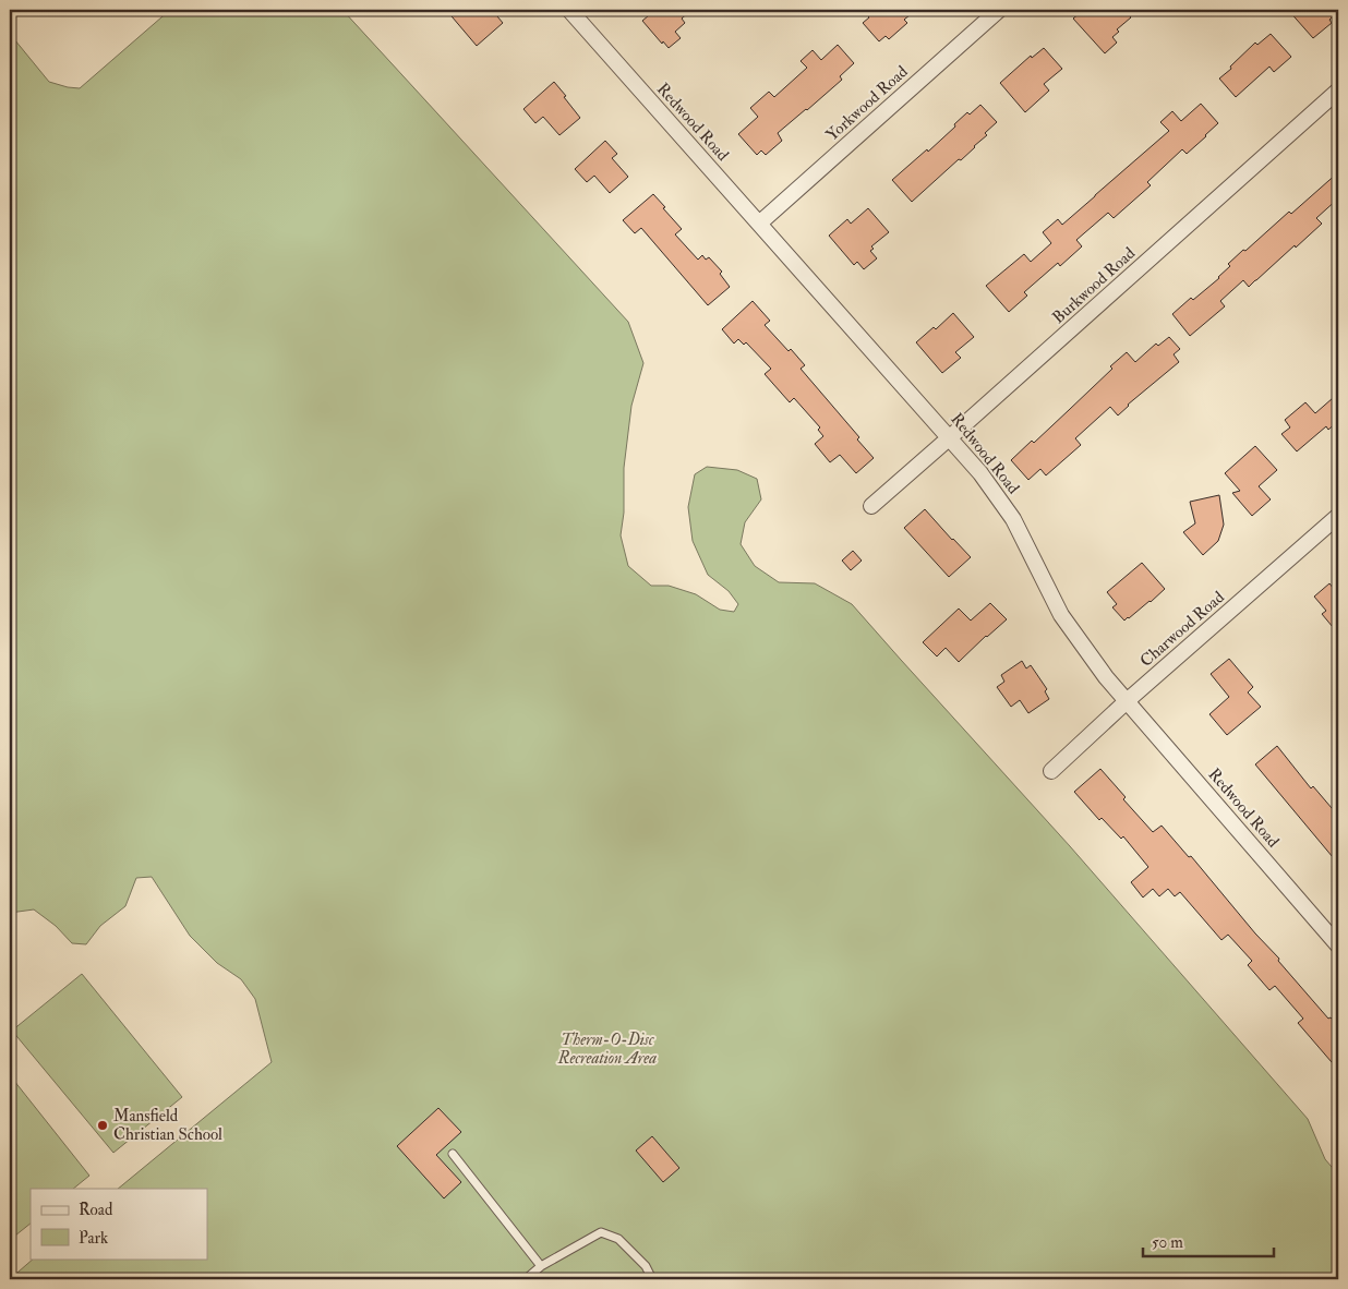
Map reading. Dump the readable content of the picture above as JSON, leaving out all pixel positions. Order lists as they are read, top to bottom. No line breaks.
{"streets":{"street":["Yorkwood Road","Redwood Road","Burkwood Road","Charwood Road"]},"crossings":[["Yorkwood Road","Redwood Road"],["Redwood Road","Burkwood Road"],["Redwood Road","Charwood Road"]],"parks":["Therm-O-Disc Recreation Area"],"places":["Mansfield Christian School"],"legend":["Road","Park"],"scale_bar":"50 m"}
